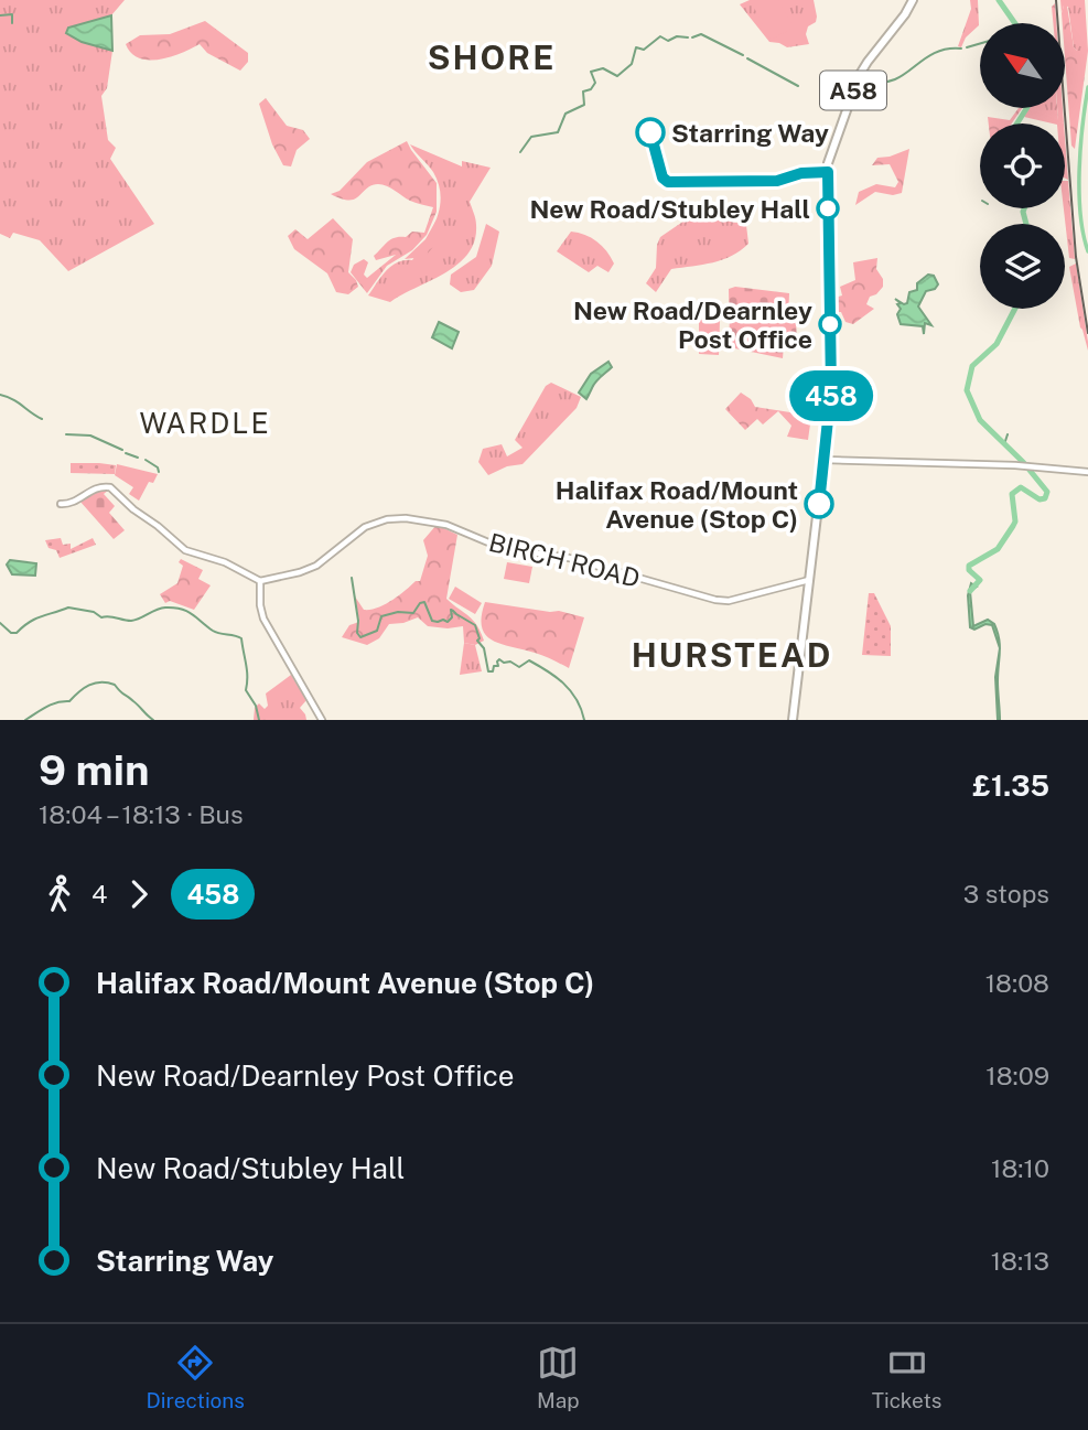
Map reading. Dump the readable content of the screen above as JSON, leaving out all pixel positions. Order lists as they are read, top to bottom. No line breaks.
{"streets":{"highway":["A58"],"street":["BIRCH ROAD"]},"crossings":[["A58","BIRCH ROAD"]],"districts":["SHORE","WARDLE","HURSTEAD"],"places":["Starring Way","New Road/Stubley Hall","New Road/Dearnley Post Office","Halifax Road/Mount Avenue (Stop C)"],"lines":["bus line 458"],"north":"top left","page":{"on_map":"458","heading":["9 min","18:04 – 18:13 · Bus","£1.35"],"legs":["4","458","3 stops"],"list":[{"name":"Halifax Road/Mount Avenue (Stop C)","value":"18:08"},{"name":"New Road/Dearnley Post Office","value":"18:09"},{"name":"New Road/Stubley Hall","value":"18:10"},{"name":"Starring Way","value":"18:13"}],"tabs":["Directions","Map","Tickets"]}}
